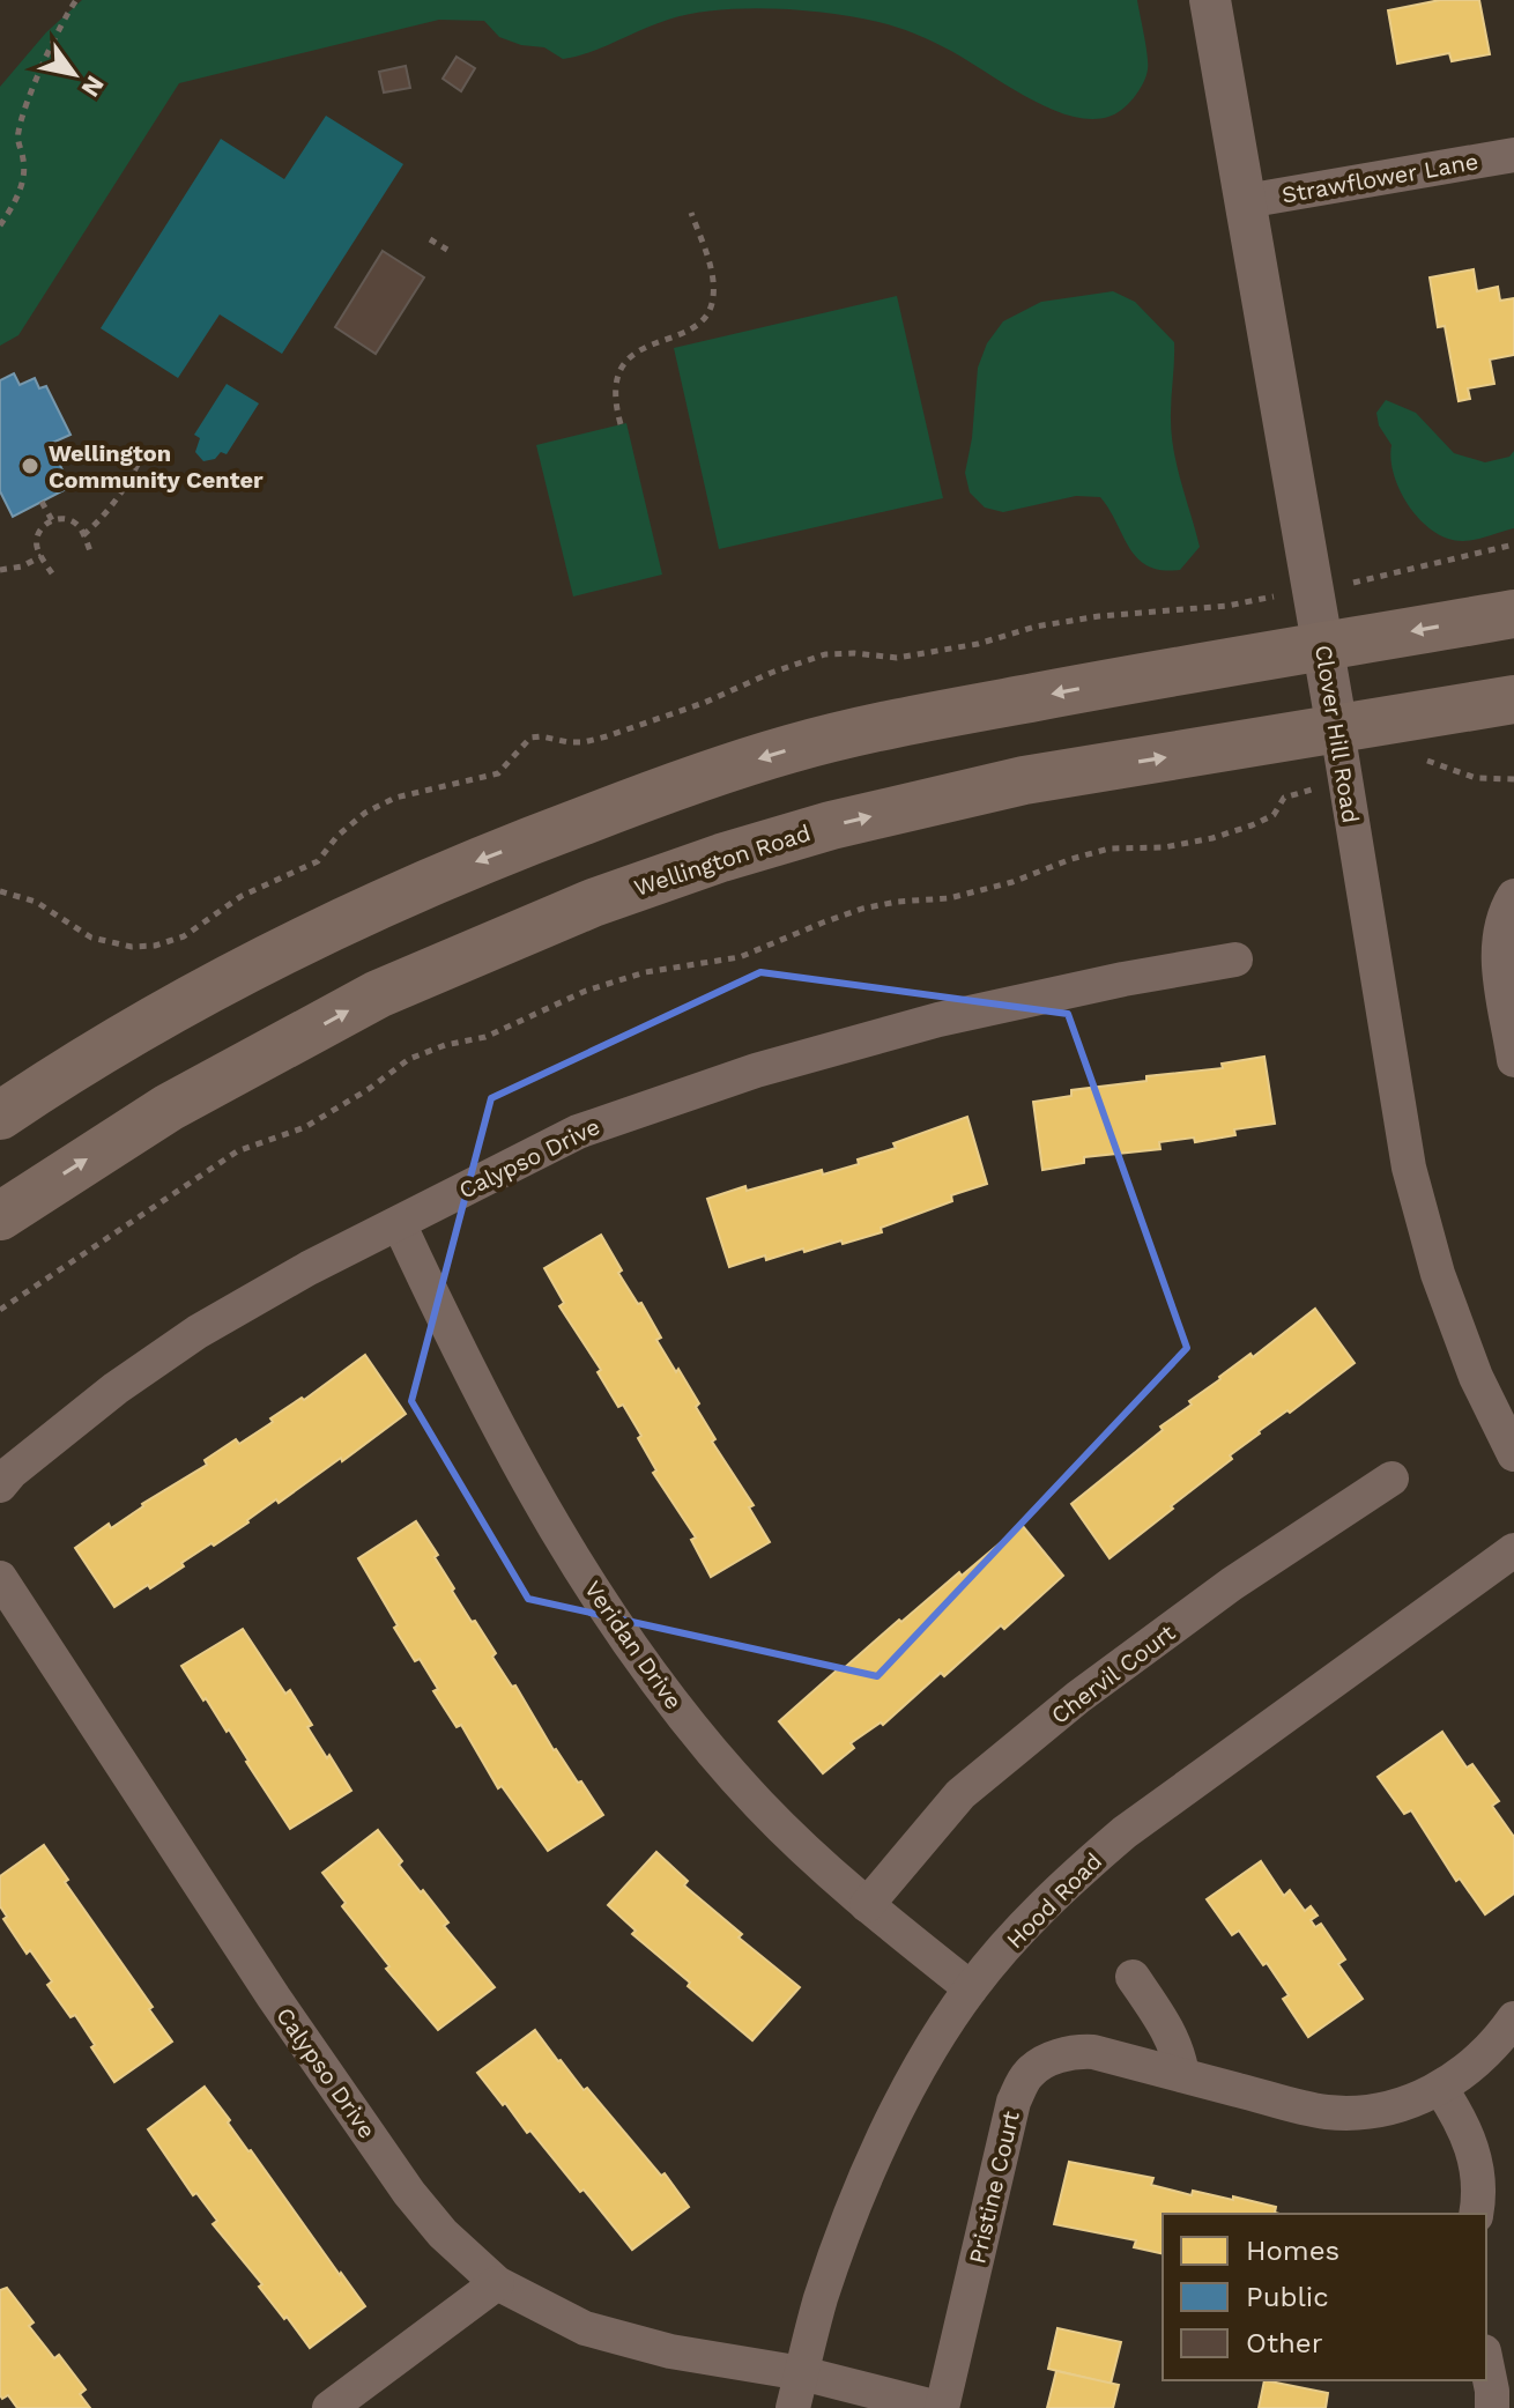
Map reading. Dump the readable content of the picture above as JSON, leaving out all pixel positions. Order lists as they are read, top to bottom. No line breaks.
{"streets":{"main road":["Wellington Road"],"street":["Strawflower Lane","Clover Hill Road","Calypso Drive","Veridan Drive","Chervil Court","Hood Road","Pristine Court"]},"crossings":[["Strawflower Lane","Clover Hill Road"],["Clover Hill Road","Wellington Road"],["Calypso Drive","Veridan Drive"],["Calypso Drive","Hood Road"],["Calypso Drive","Pristine Court"],["Veridan Drive","Chervil Court"],["Veridan Drive","Hood Road"],["Hood Road","Pristine Court"]],"places":["Wellington Community Center"],"legend":["Homes","Public","Other"],"north":"bottom right"}
